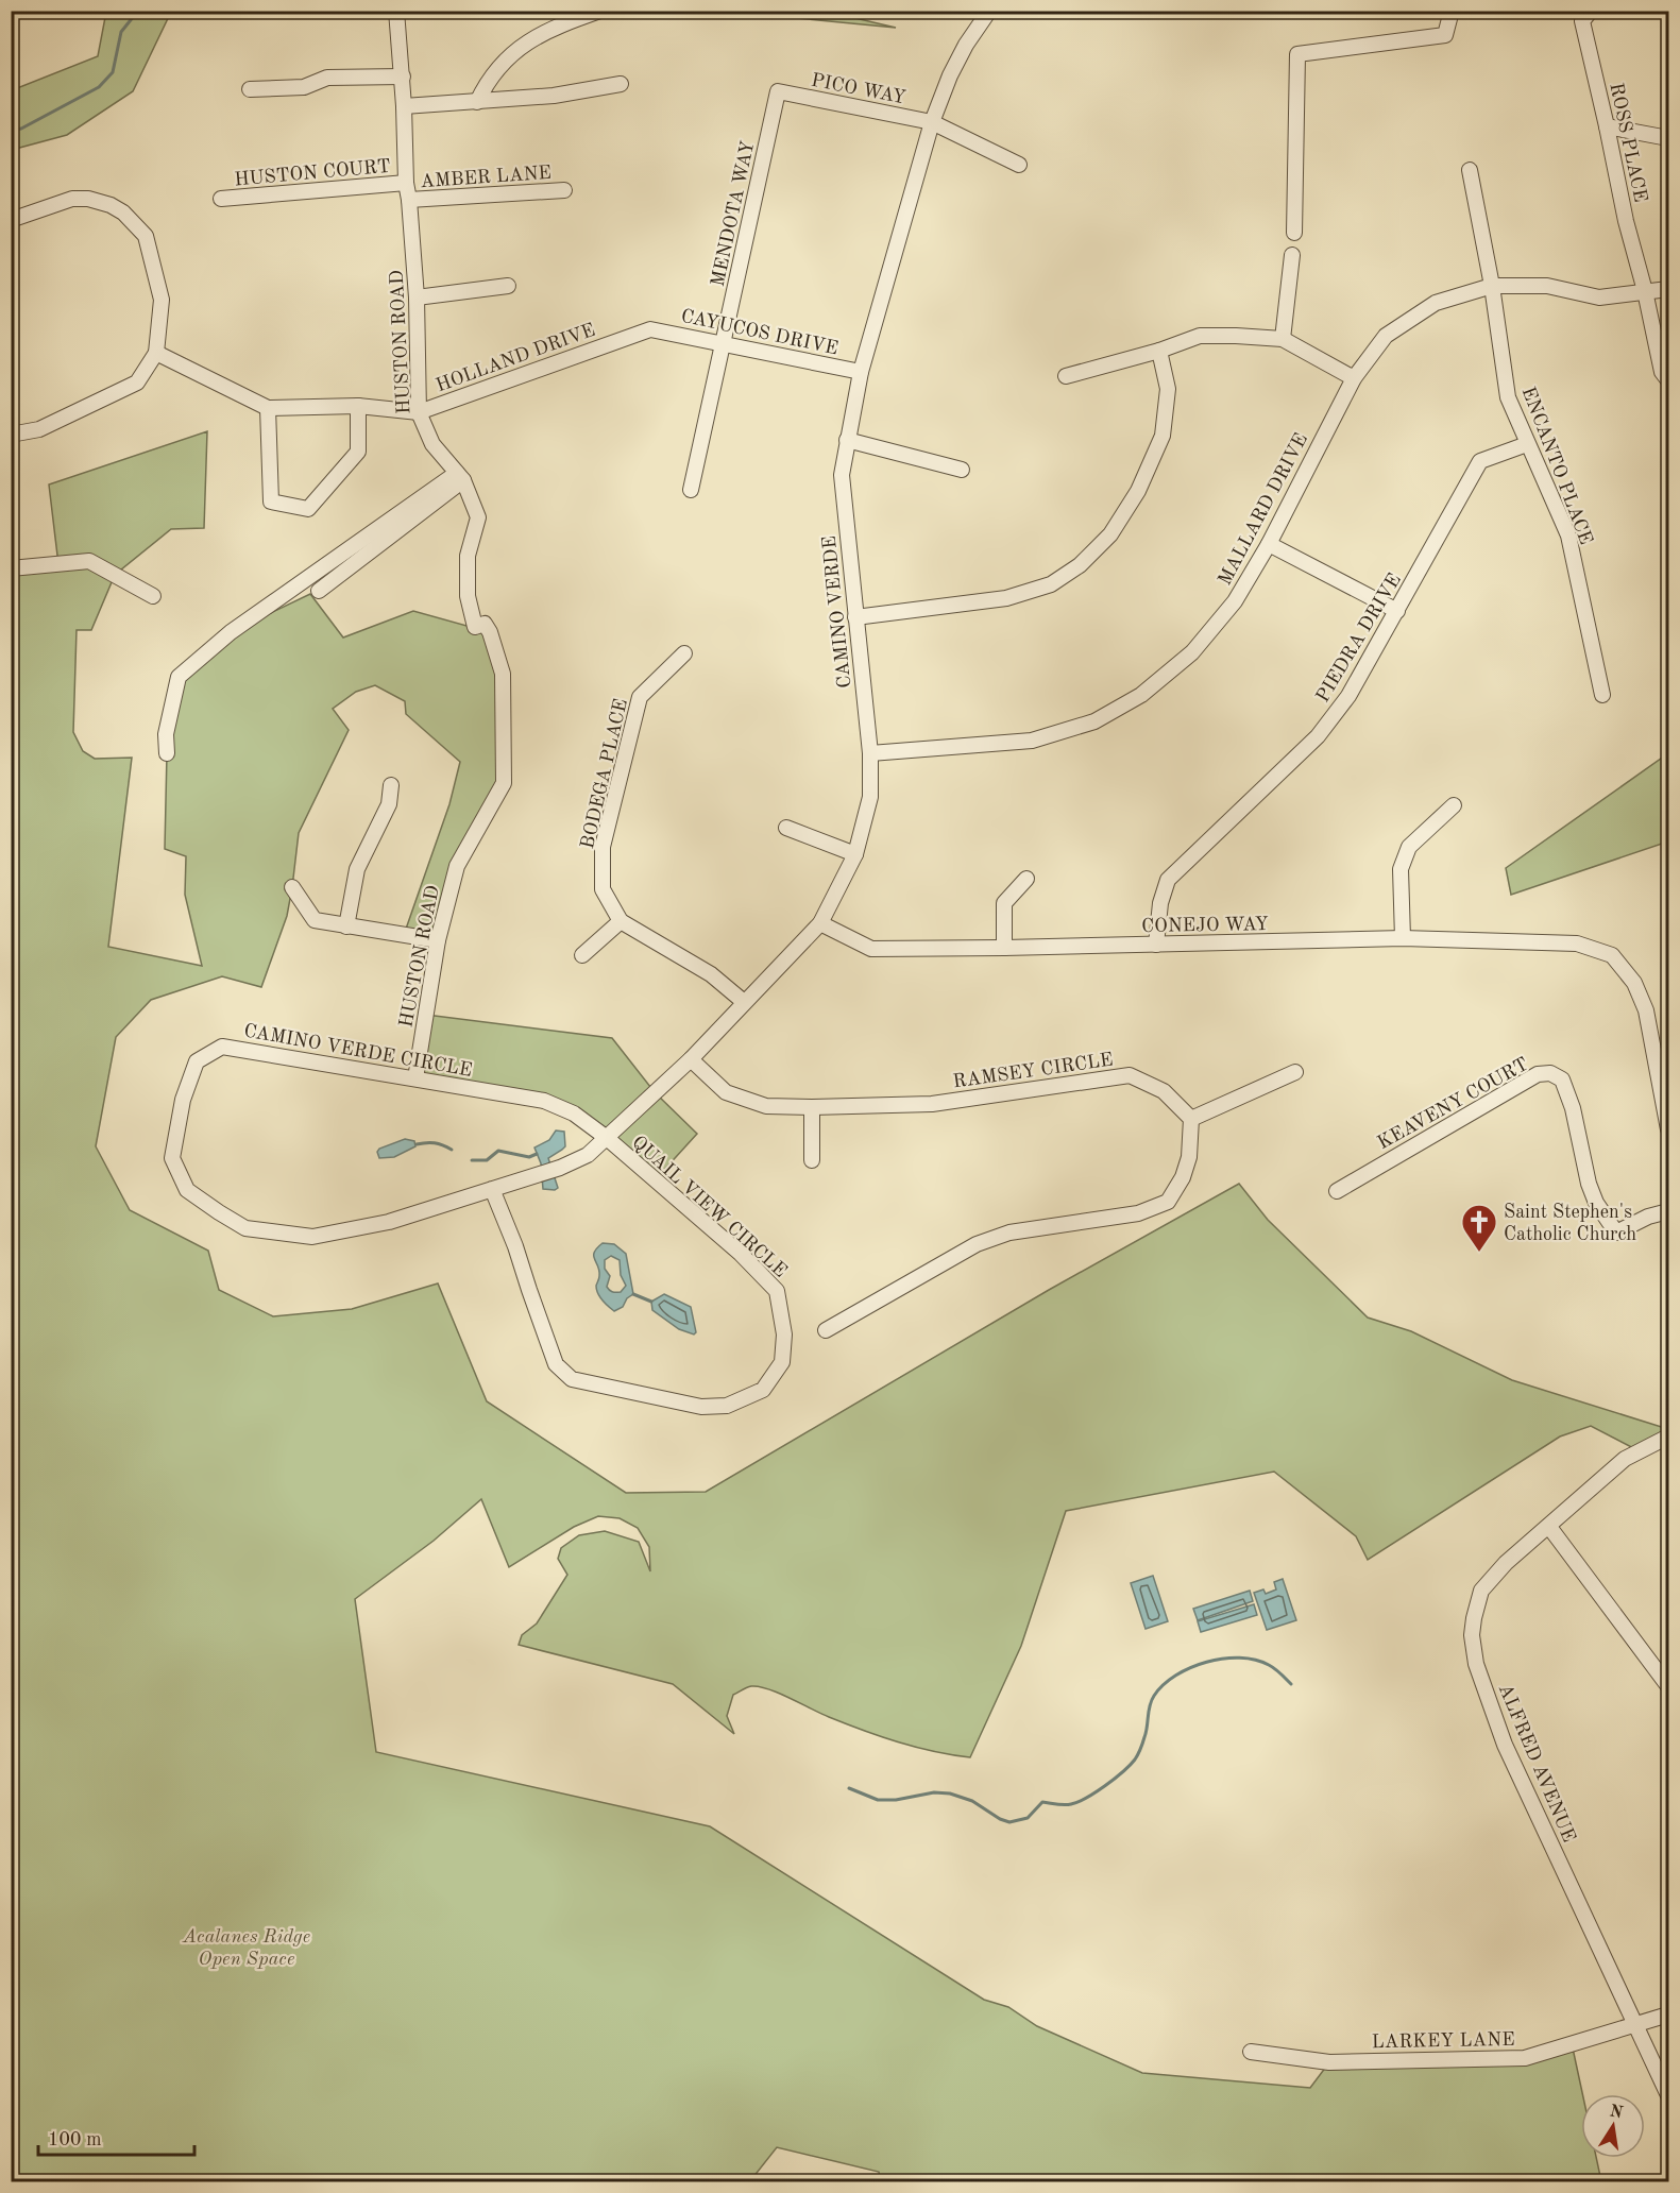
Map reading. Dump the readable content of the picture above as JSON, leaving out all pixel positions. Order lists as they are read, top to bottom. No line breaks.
{"streets":{"street":["PICO WAY","ROSS PLACE","HUSTON COURT","AMBER LANE","MENDOTA WAY","CAYUCOS DRIVE","HUSTON ROAD","HOLLAND DRIVE","ENCANTO PLACE","MALLARD DRIVE","CAMINO VERDE","PIEDRA DRIVE","BODEGA PLACE","CONEJO WAY","CAMINO VERDE CIRCLE","RAMSEY CIRCLE","KEAVENY COURT","QUAIL VIEW CIRCLE","ALFRED AVENUE","LARKEY LANE"]},"crossings":[["PICO WAY","MENDOTA WAY"],["PICO WAY","CAMINO VERDE"],["ROSS PLACE","MALLARD DRIVE"],["HUSTON COURT","HUSTON ROAD"],["AMBER LANE","HUSTON ROAD"],["MENDOTA WAY","CAYUCOS DRIVE"],["CAYUCOS DRIVE","HOLLAND DRIVE"],["CAYUCOS DRIVE","CAMINO VERDE"],["HUSTON ROAD","HOLLAND DRIVE"],["HUSTON ROAD","CAMINO VERDE CIRCLE"],["ENCANTO PLACE","MALLARD DRIVE"],["ENCANTO PLACE","PIEDRA DRIVE"],["MALLARD DRIVE","CAMINO VERDE"],["CAMINO VERDE","BODEGA PLACE"],["CAMINO VERDE","CONEJO WAY"],["CAMINO VERDE","CAMINO VERDE CIRCLE"],["CAMINO VERDE","RAMSEY CIRCLE"],["CAMINO VERDE","QUAIL VIEW CIRCLE"],["PIEDRA DRIVE","CONEJO WAY"],["CAMINO VERDE CIRCLE","QUAIL VIEW CIRCLE"],["ALFRED AVENUE","LARKEY LANE"]],"parks":["Acalanes Ridge Open Space"],"places":{"church":["Saint Stephen's Catholic Church"]},"scale_bar":"100 m","north":"top"}
